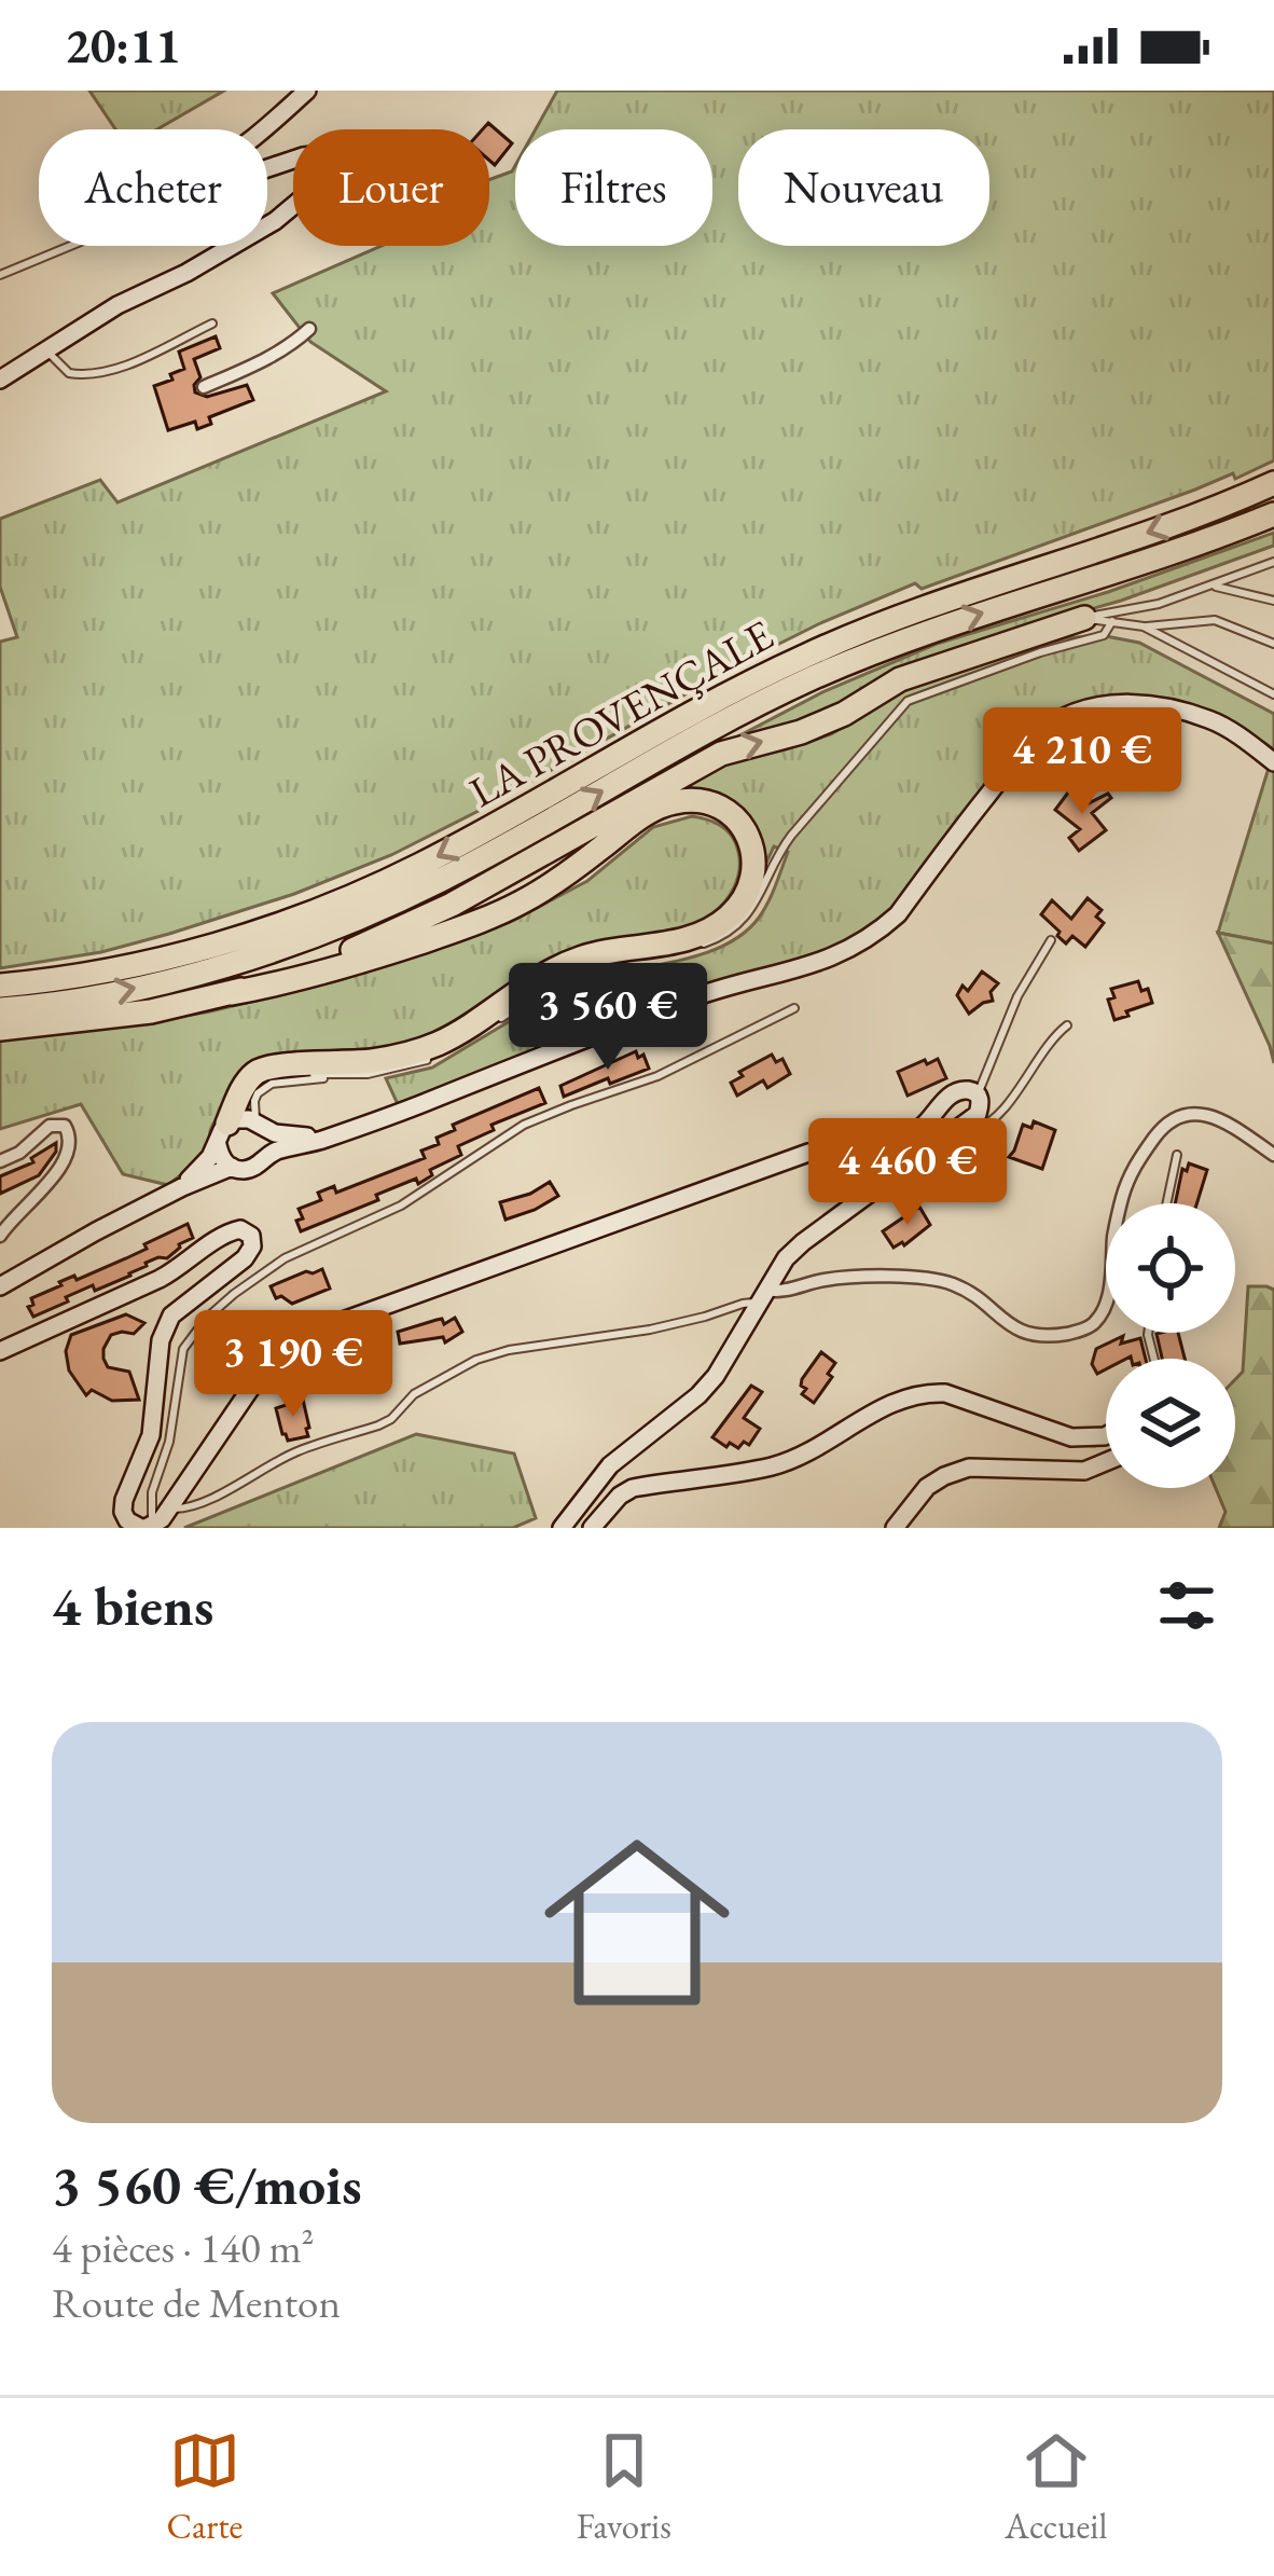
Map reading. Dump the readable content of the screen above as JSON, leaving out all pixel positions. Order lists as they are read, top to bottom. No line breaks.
{"streets":{"highway":["LA PROVENÇALE"]},"page":{"status":"20:11","chip":["Acheter","Louer","Filtres","Nouveau"],"price":["4 210 €","3 560 €","4 460 €","3 190 €"],"heading":"4 biens","list":[{"name":"3 560 €/mois","note":"4 pièces · 140 m² · Route de Menton"}],"tabs":["Carte","Favoris","Accueil"]}}
